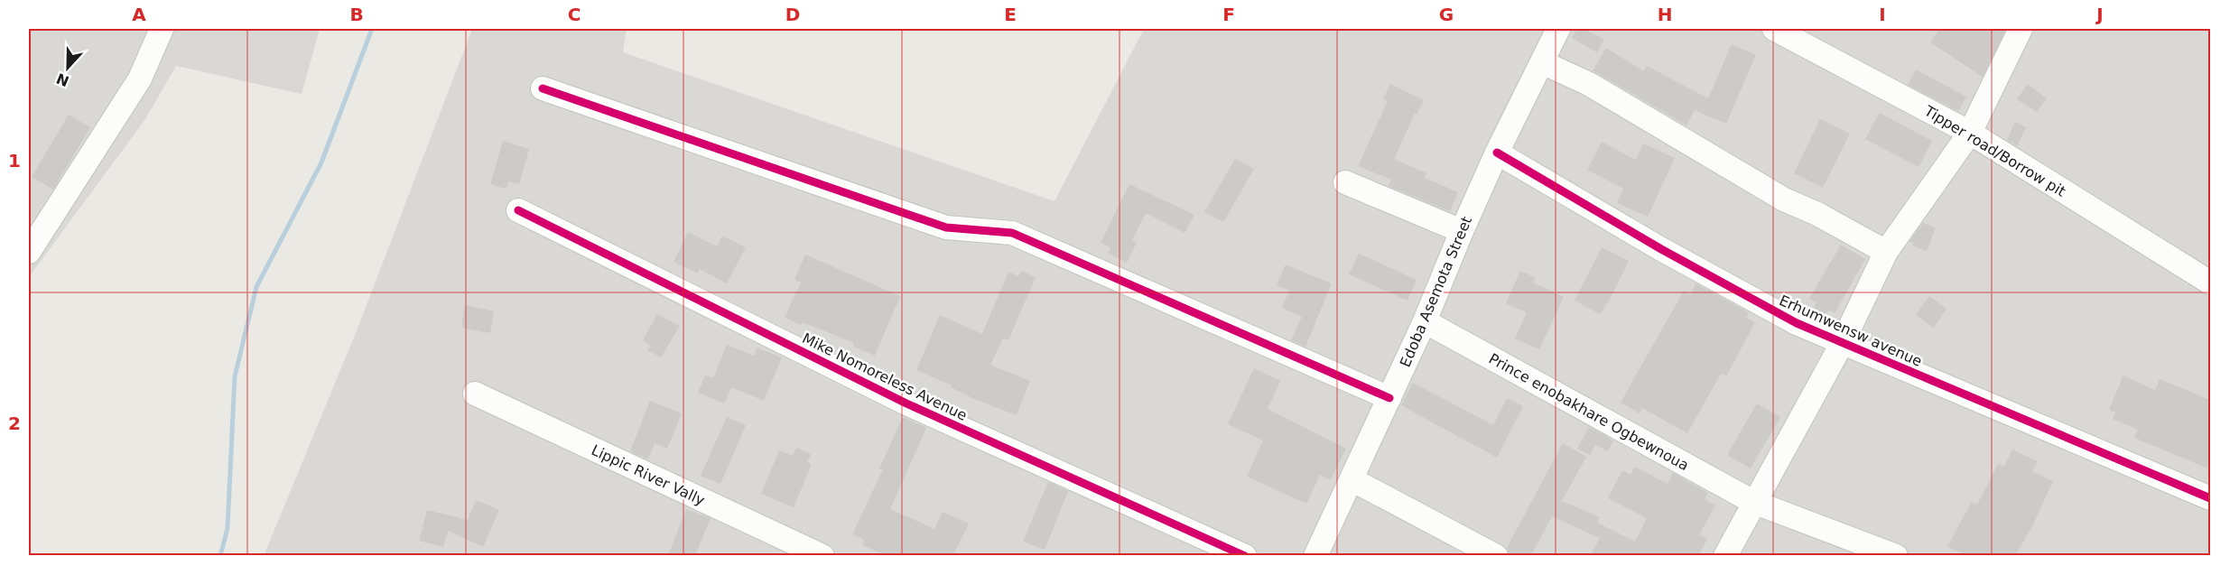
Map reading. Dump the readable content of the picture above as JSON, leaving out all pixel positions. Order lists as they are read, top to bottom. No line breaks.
{"streets":{"street":["Tipper road/Borrow pit","Edoba Asemota Street","Erhumwensw avenue","Mike Nomoreless Avenue","Prince enobakhare Ogbewnoua","Lippic River Vally"]},"crossings":[["Edoba Asemota Street","Erhumwensw avenue"],["Edoba Asemota Street","Prince enobakhare Ogbewnoua"]],"north":"bottom","grid":{"columns":["A","B","C","D","E","F","G","H","I","J"],"rows":["1","2"]}}
